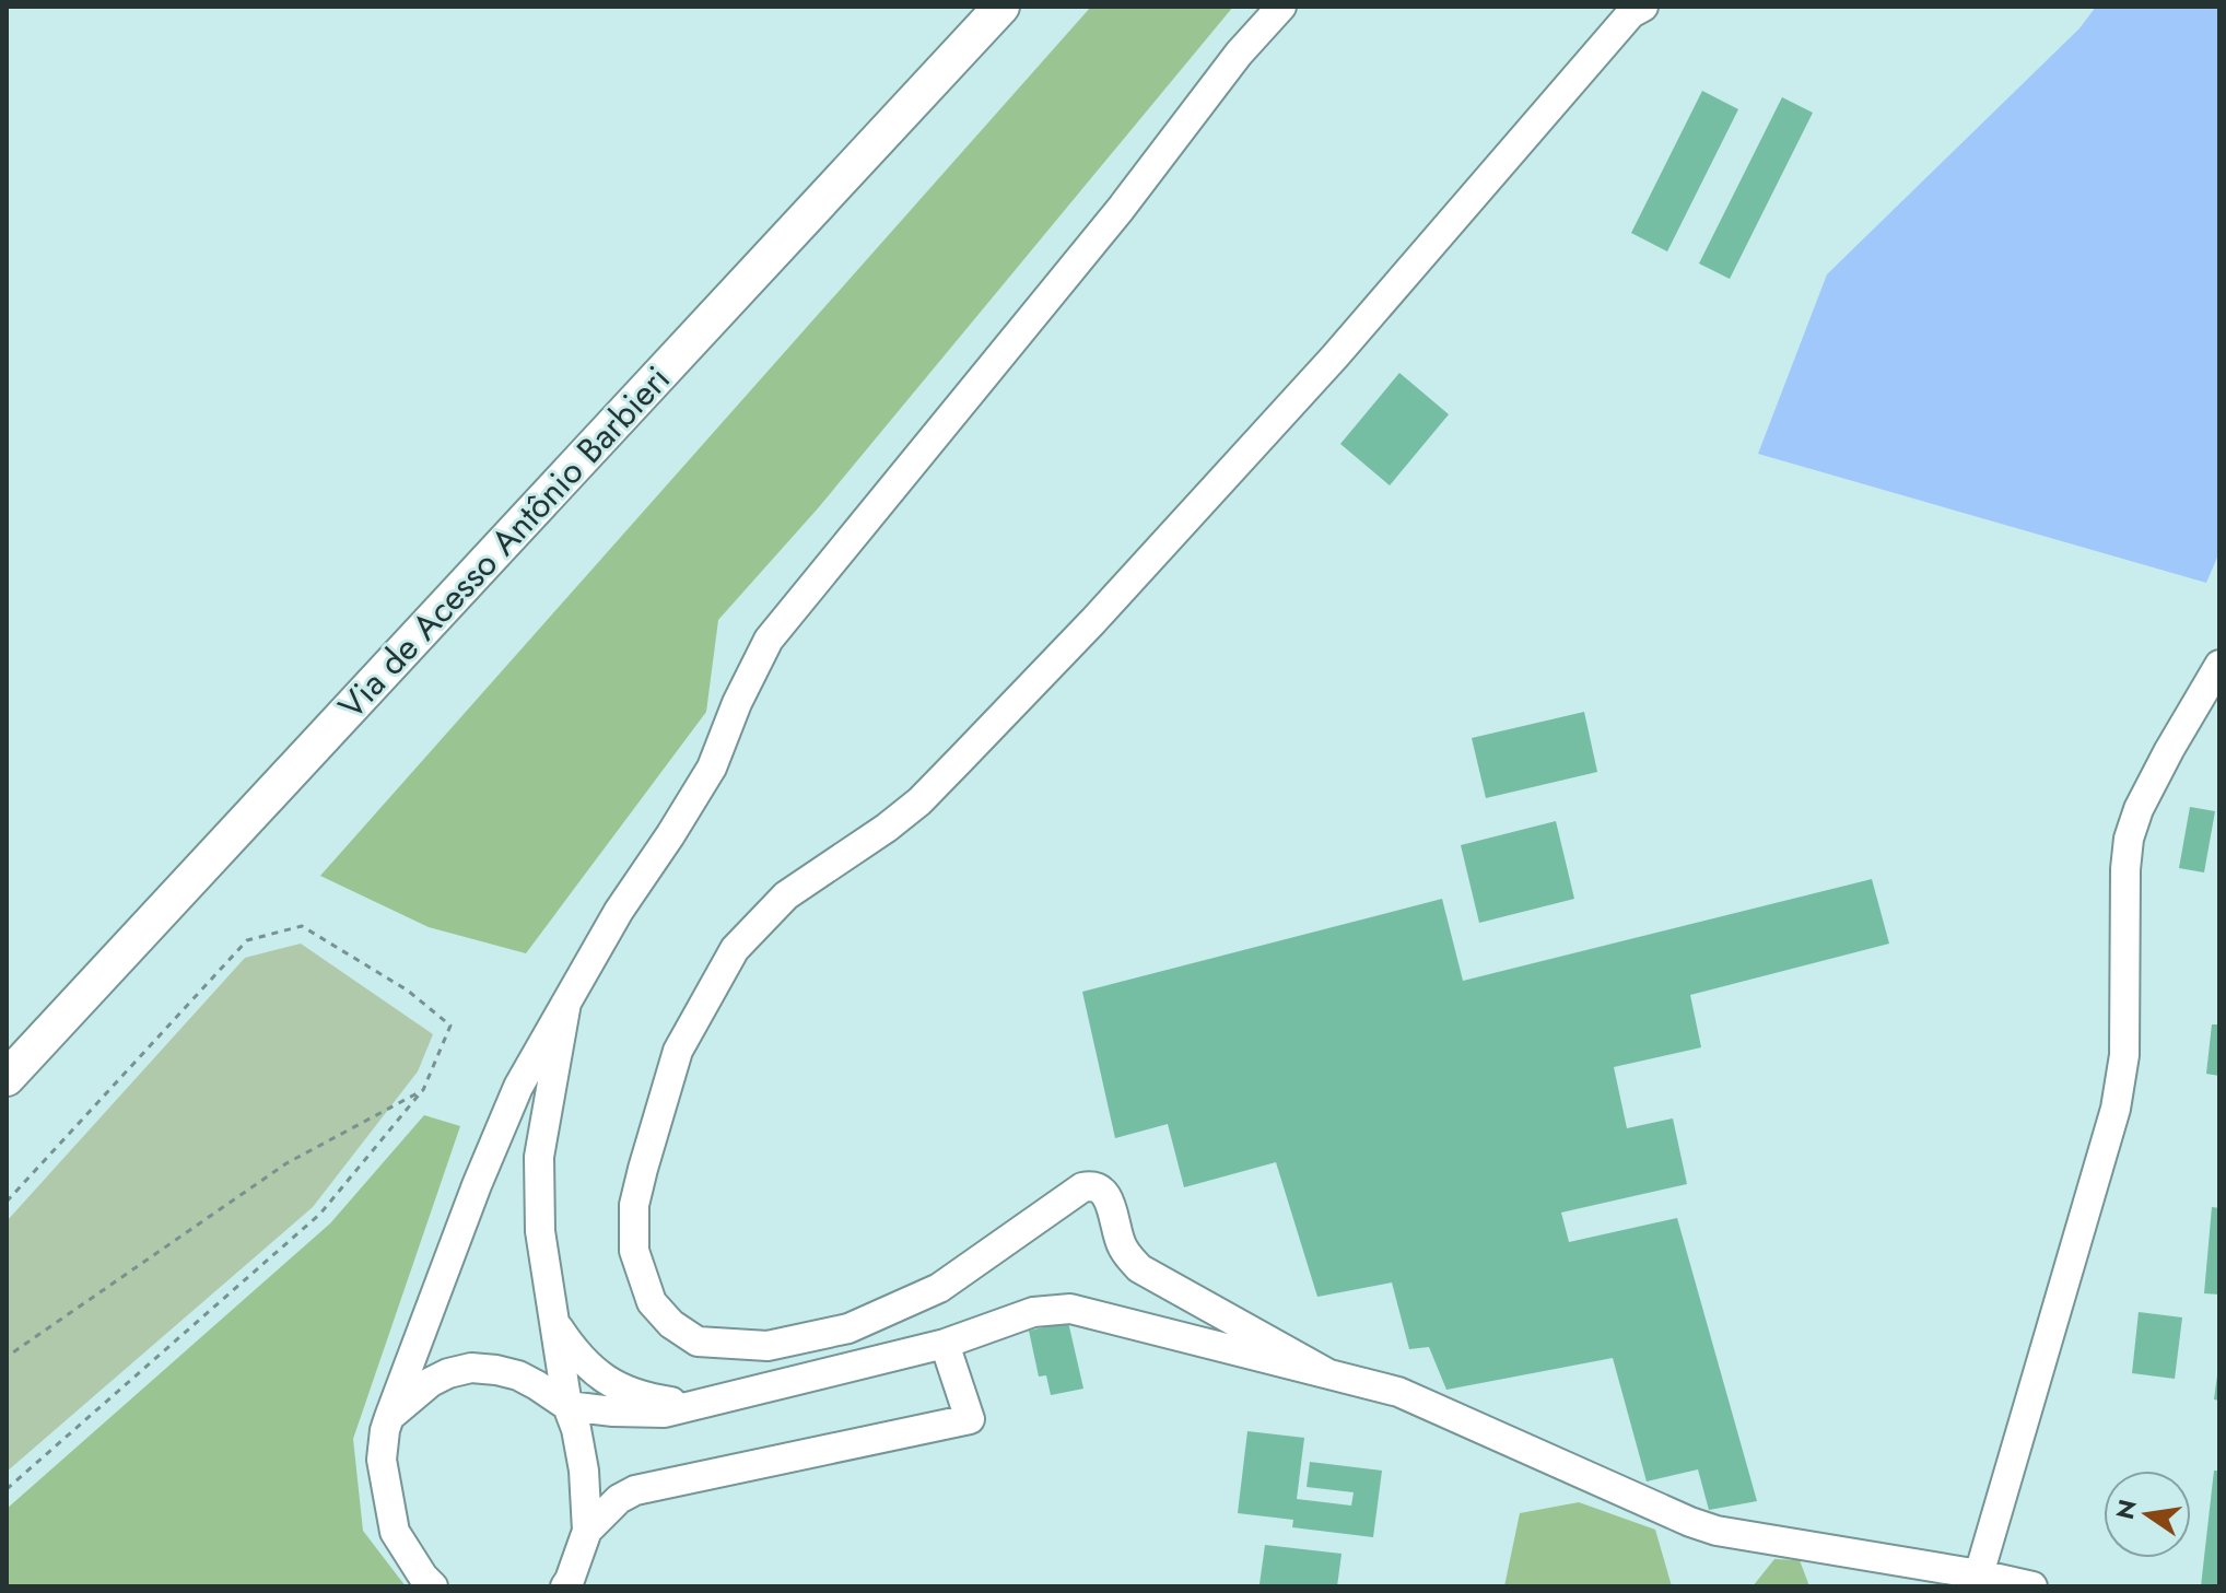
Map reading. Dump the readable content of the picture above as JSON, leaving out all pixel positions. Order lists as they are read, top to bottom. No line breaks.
{"streets":{"main road":["Via de Acesso Antônio Barbieri"]},"north":"left"}
